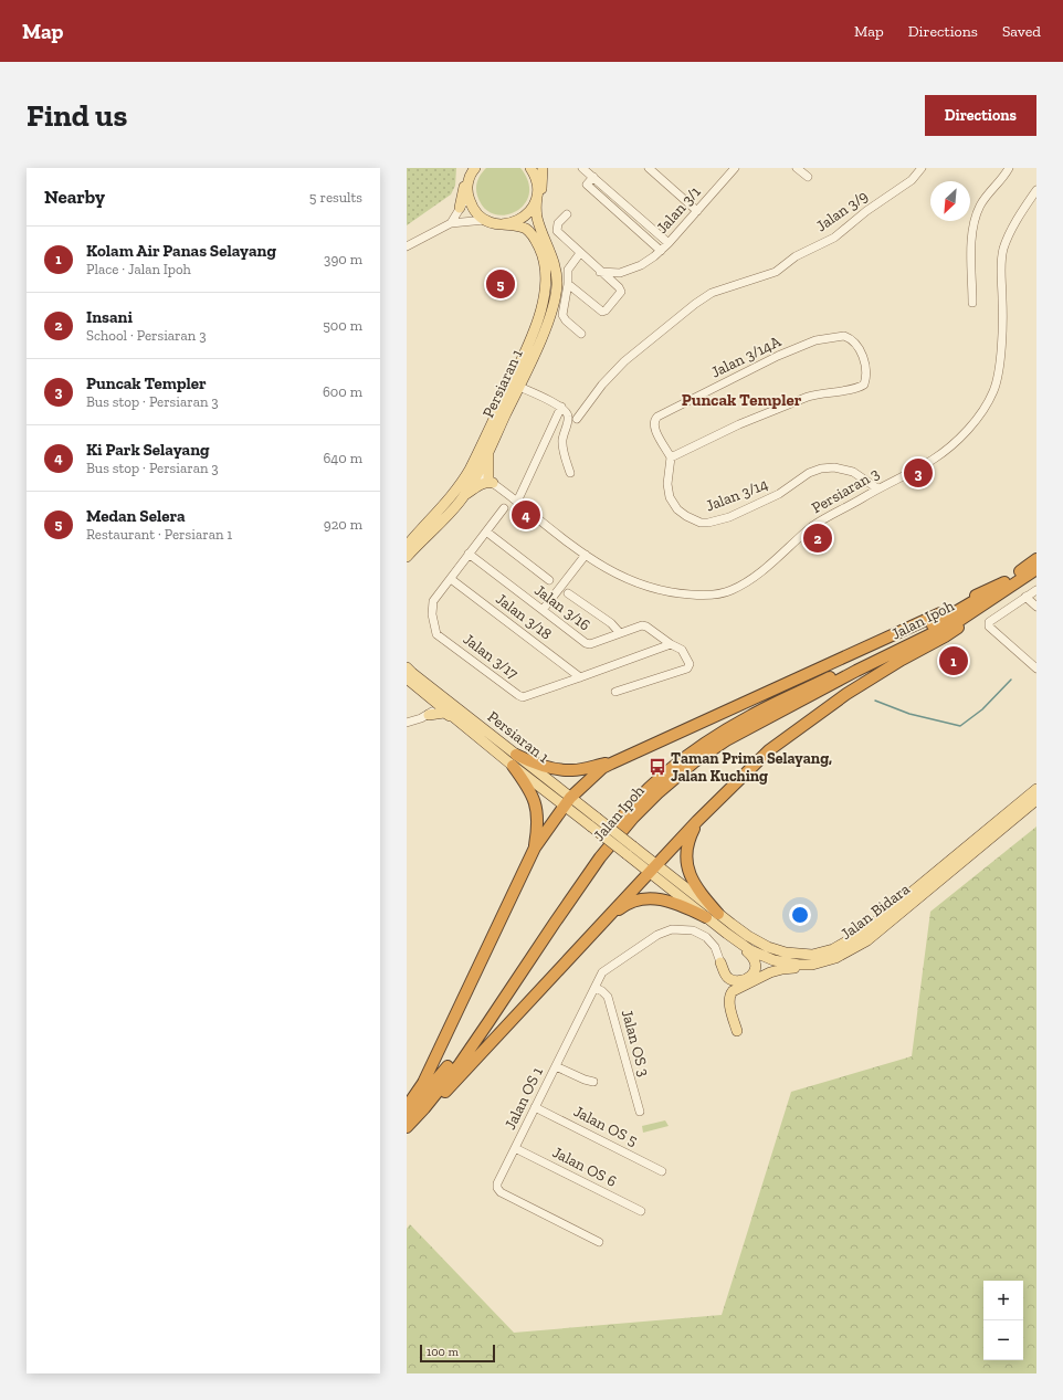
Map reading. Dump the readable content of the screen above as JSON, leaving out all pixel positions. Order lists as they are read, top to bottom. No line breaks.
{"streets":{"highway":["Jalan Ipoh"],"main road":["Persiaran 1","Jalan Bidara"],"street":["Jalan 3/1","Jalan 3/9","Jalan 3/14A","Persiaran 3","Jalan 3/14","Jalan 3/16","Jalan 3/18","Jalan 3/17","Jalan OS 3","Jalan OS 1","Jalan OS 5","Jalan OS 6"]},"crossings":[["Jalan 3/14A","Jalan 3/14"],["Persiaran 1","Persiaran 3"],["Persiaran 1","Jalan Bidara"],["Persiaran 3","Jalan 3/14"],["Jalan 3/16","Jalan 3/17"],["Jalan 3/18","Jalan 3/17"],["Jalan OS 3","Jalan OS 1"],["Jalan OS 1","Jalan OS 5"],["Jalan OS 1","Jalan OS 6"]],"districts":["Puncak Templer"],"places":{"bus stop":["Taman Prima Selayang, Jalan Kuching"]},"scale_bar":"100 m","north":"bottom left","page":{"header":"Map","nav":["Map","Directions","Saved"],"buttons":"Directions","title":"Find us","heading":["Nearby","5 results"],"list":[{"mark":"1","name":"Kolam Air Panas Selayang","note":"Place · Jalan Ipoh","value":"390 m"},{"mark":"2","name":"Insani","note":"School · Persiaran 3","value":"500 m"},{"mark":"3","name":"Puncak Templer","note":"Bus stop · Persiaran 3","value":"600 m"},{"mark":"4","name":"Ki Park Selayang","note":"Bus stop · Persiaran 3","value":"640 m"},{"mark":"5","name":"Medan Selera","note":"Restaurant · Persiaran 1","value":"920 m"}],"pins":["5","3","4","2","1"],"map_buttons":["+","−"],"scale":"100 m"}}
